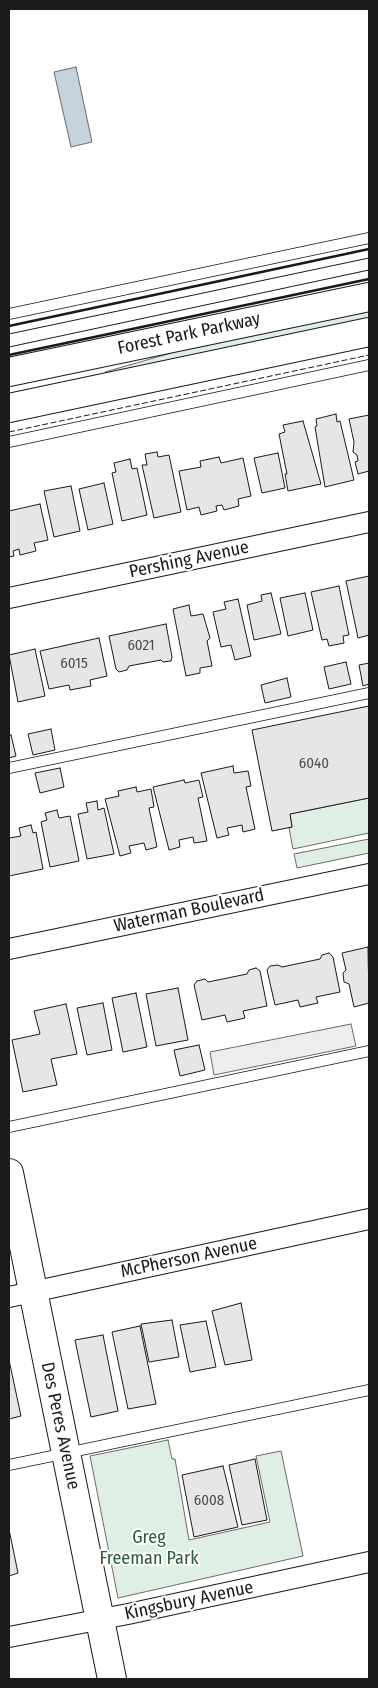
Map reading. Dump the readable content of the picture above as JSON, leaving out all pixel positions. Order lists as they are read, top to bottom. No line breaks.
{"streets":{"main road":["Forest Park Parkway","Des Peres Avenue"],"street":["Pershing Avenue","Waterman Boulevard","McPherson Avenue","Kingsbury Avenue"]},"crossings":[["McPherson Avenue","Des Peres Avenue"],["Des Peres Avenue","Kingsbury Avenue"]],"parks":["Greg Freeman Park"],"house_numbers":["6021","6015","6040","6008"]}
